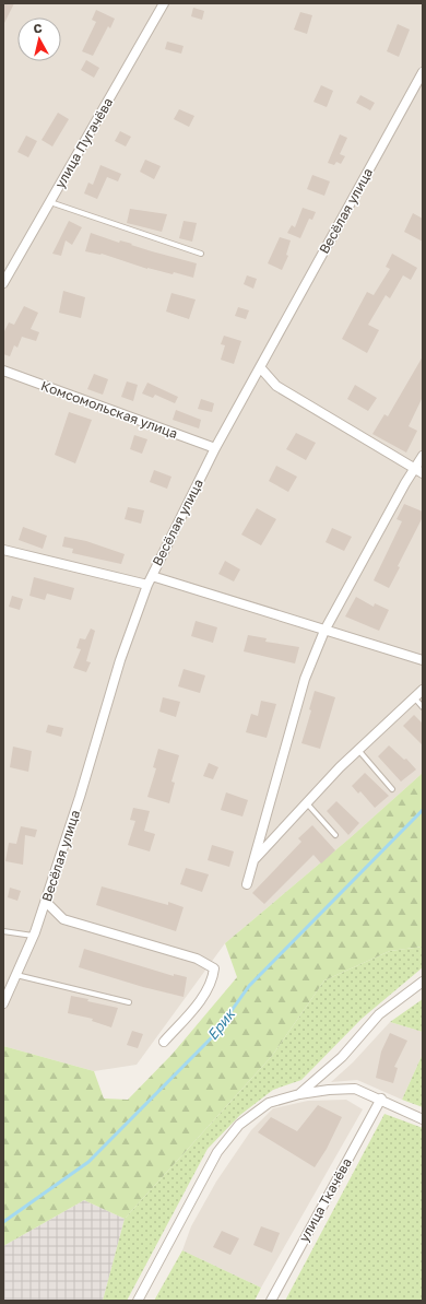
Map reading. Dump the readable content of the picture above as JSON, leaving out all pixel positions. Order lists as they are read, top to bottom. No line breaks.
{"streets":{"street":["улица Пугачёва","Весёлая улица","Комсомольская улица","улица Ткачёва"]},"crossings":[["Весёлая улица","Комсомольская улица"]],"water":["Ерик"],"north":"top"}
